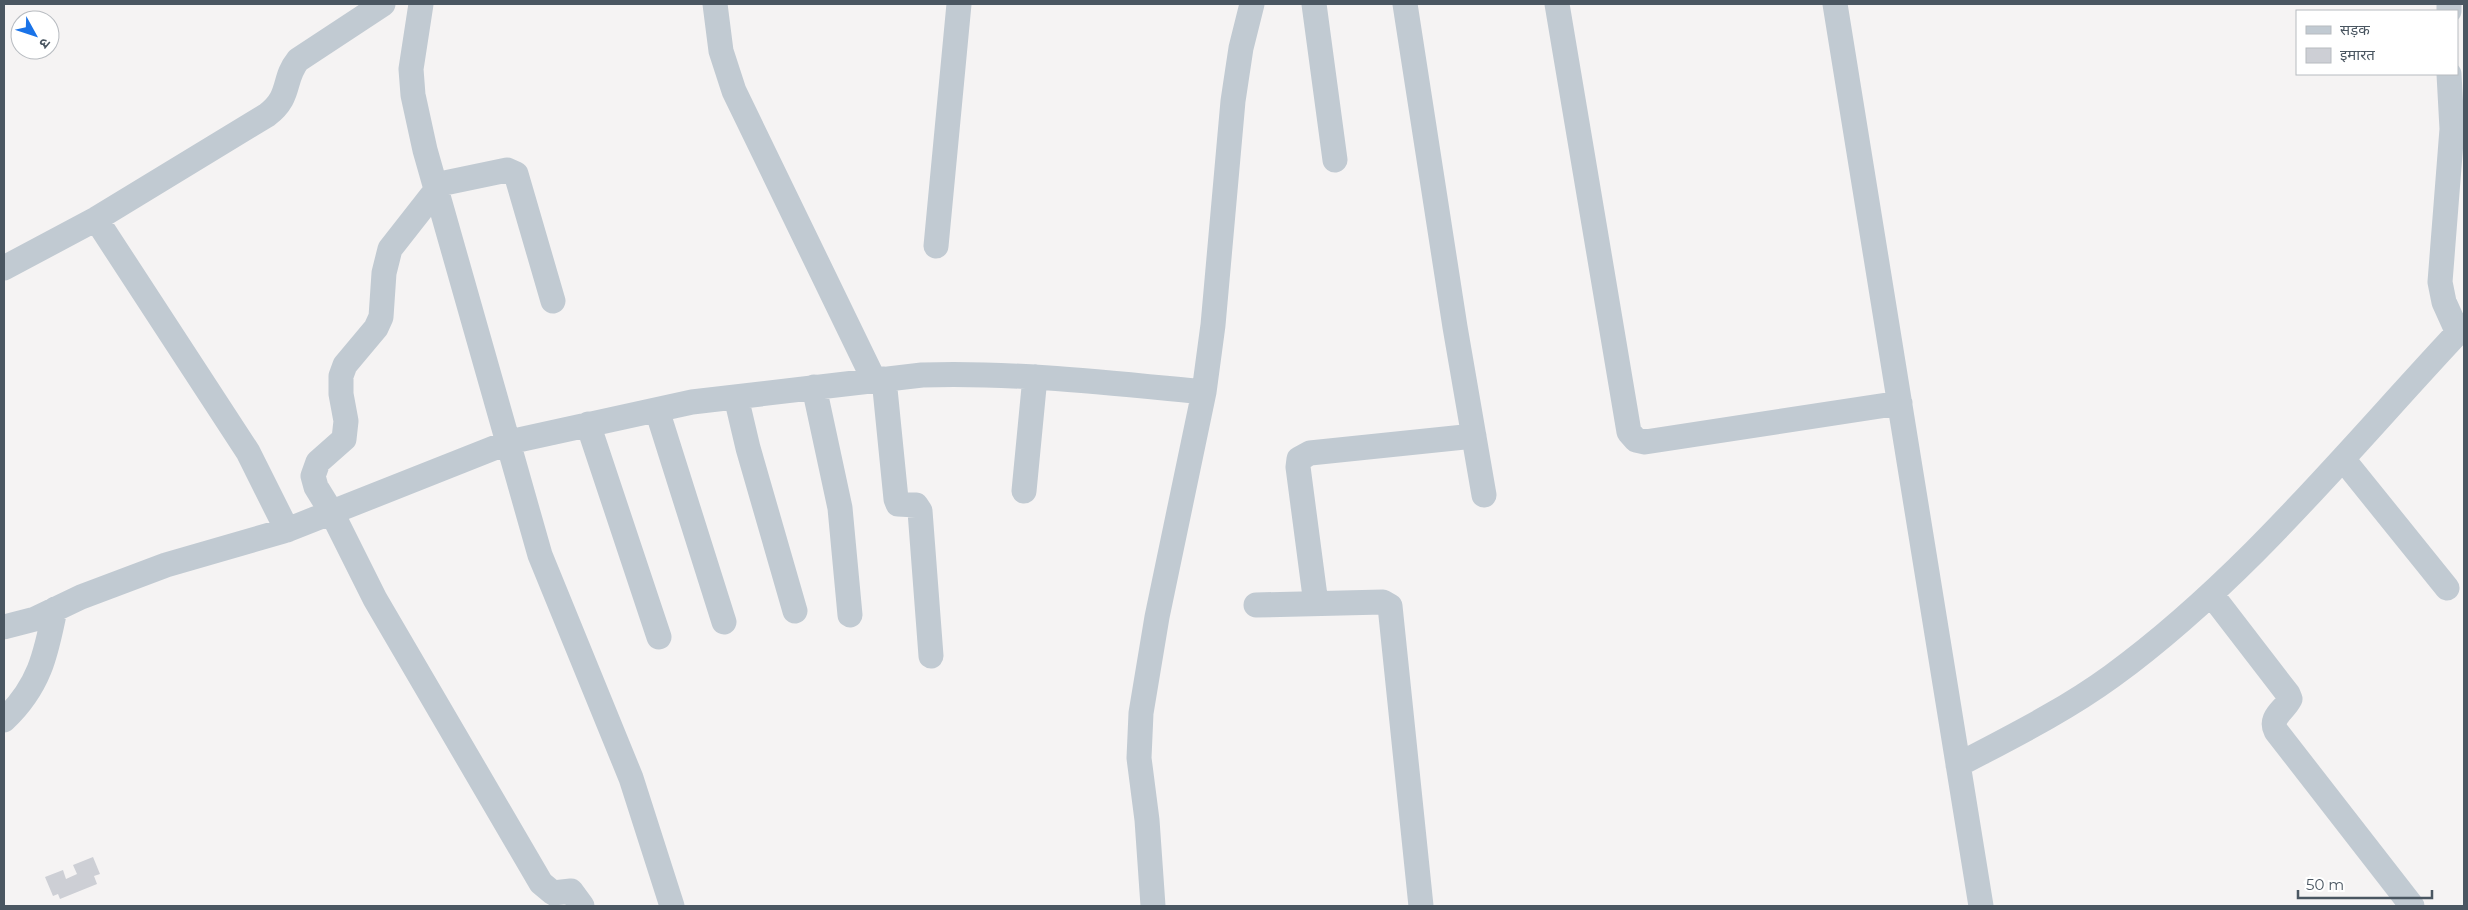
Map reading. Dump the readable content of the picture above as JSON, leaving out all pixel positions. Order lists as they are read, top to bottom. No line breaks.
{"legend":["सड़क","इमारत"],"scale_bar":"50 m","north":"bottom right"}
